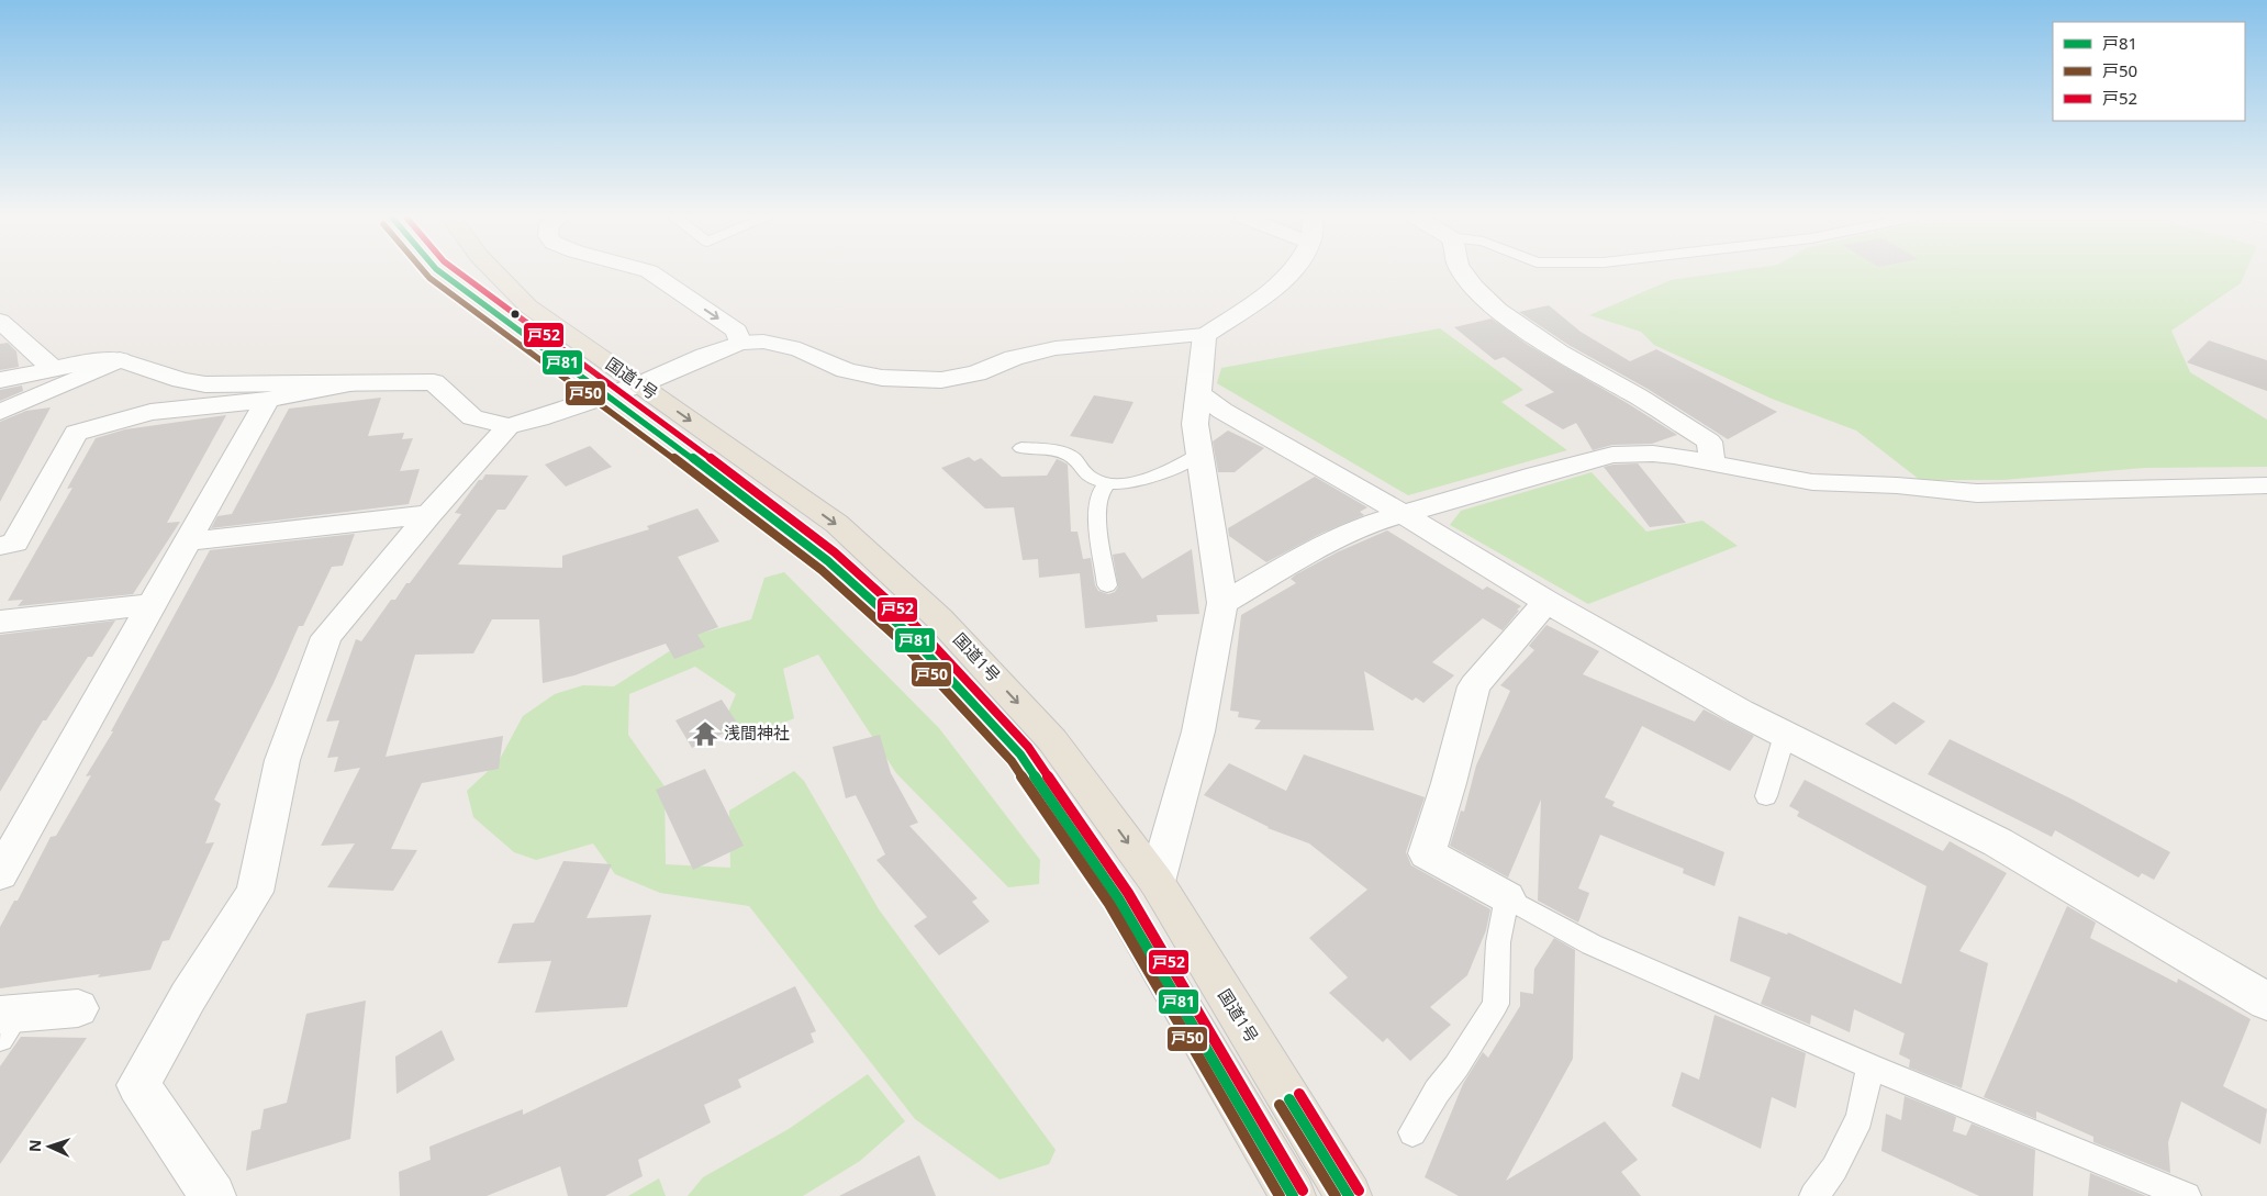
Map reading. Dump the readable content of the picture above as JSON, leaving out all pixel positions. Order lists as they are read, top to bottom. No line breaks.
{"streets":{"highway":["国道1号"]},"places":{"temple":["浅間神社"]},"lines":["transit line 戸81","transit line 戸50","transit line 戸52"],"legend":["戸81","戸50","戸52"],"north":"left"}
